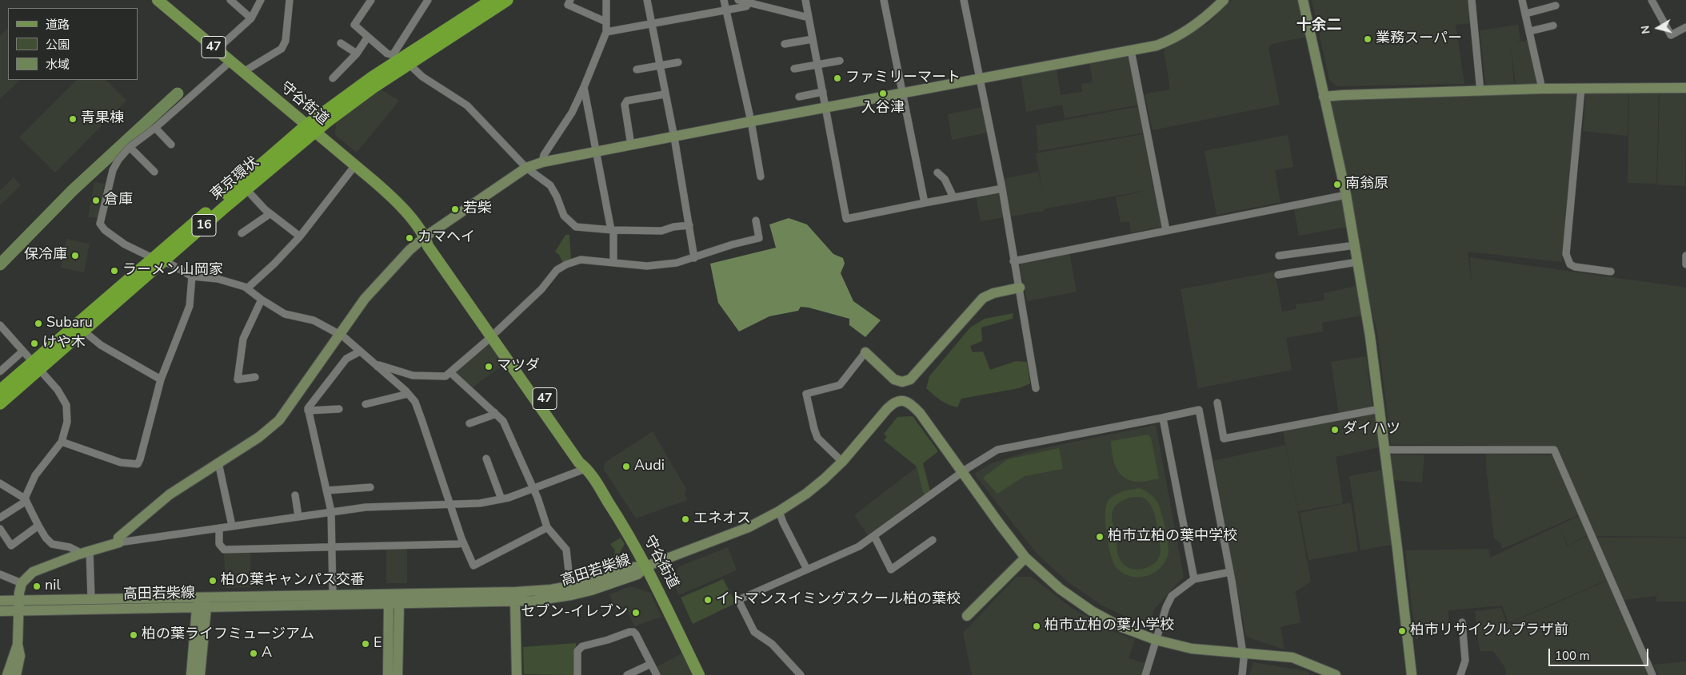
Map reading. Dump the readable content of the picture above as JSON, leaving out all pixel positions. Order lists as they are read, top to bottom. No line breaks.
{"streets":{"highway":["東京環状","16"],"main road":["47","守谷街道"],"street":["高田若柴線"]},"crossings":[["守谷街道","東京環状"],["守谷街道","高田若柴線"]],"districts":["十余二"],"places":["業務スーパー","ファミリーマート","入谷津","青果棟","南翁原","倉庫","若柴","カマヘイ","保冷庫","ラーメン山岡家","Subaru","けや木","マツダ","ダイハツ","Audi","エネオス","柏市立柏の葉中学校","柏の葉キャンパス交番","nil","イトマンスイミングスクール柏の葉校","セブン-イレブン","柏市立柏の葉小学校","柏市リサイクルプラザ前","柏の葉ライフミュージアム","E","A"],"legend":["道路","公園","水域"],"scale_bar":"100 m","north":"left"}
